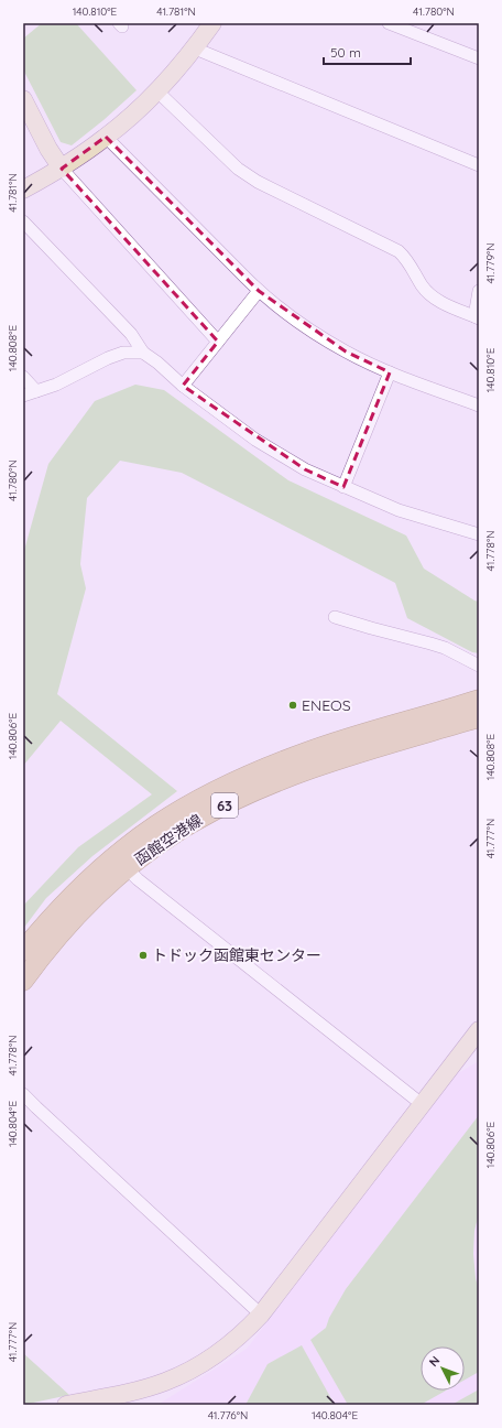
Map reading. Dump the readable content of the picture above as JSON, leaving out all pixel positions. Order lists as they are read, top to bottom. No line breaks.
{"streets":{"main road":["63","函館空港線"]},"places":["ENEOS","トドック函館東センター"],"scale_bar":"50 m","north":"top left","coordinates":["140.810°E","41.781°N","41.780°N","41.779°N","140.808°E","41.778°N","140.806°E","41.777°N","140.804°E","41.776°N"]}
